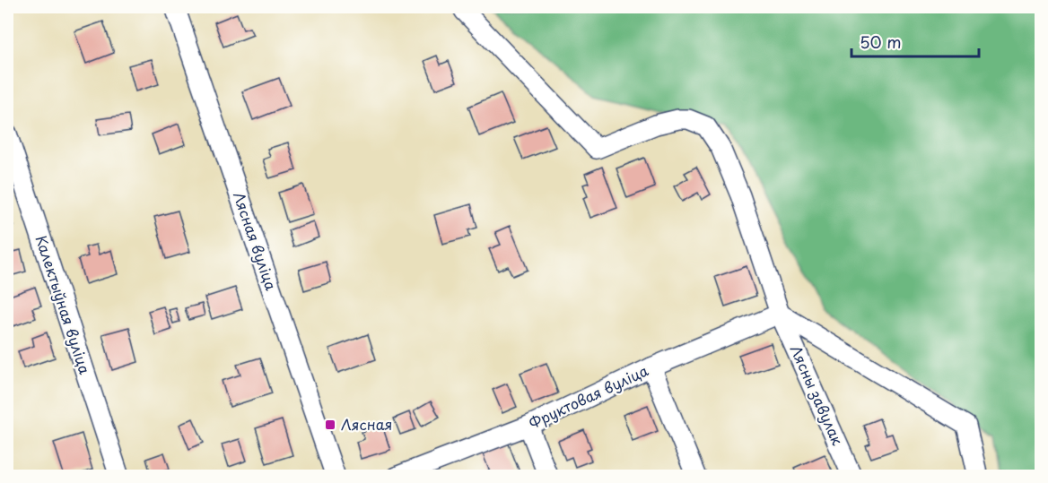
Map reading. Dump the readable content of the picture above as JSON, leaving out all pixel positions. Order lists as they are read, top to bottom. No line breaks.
{"streets":{"street":["Лясная вуліца","Калектыўная вуліца","Лясны завулак","Фруктовая вуліца"]},"crossings":[["Лясны завулак","Фруктовая вуліца"]],"places":{"transit":["Лясная"]},"scale_bar":"50 m"}
